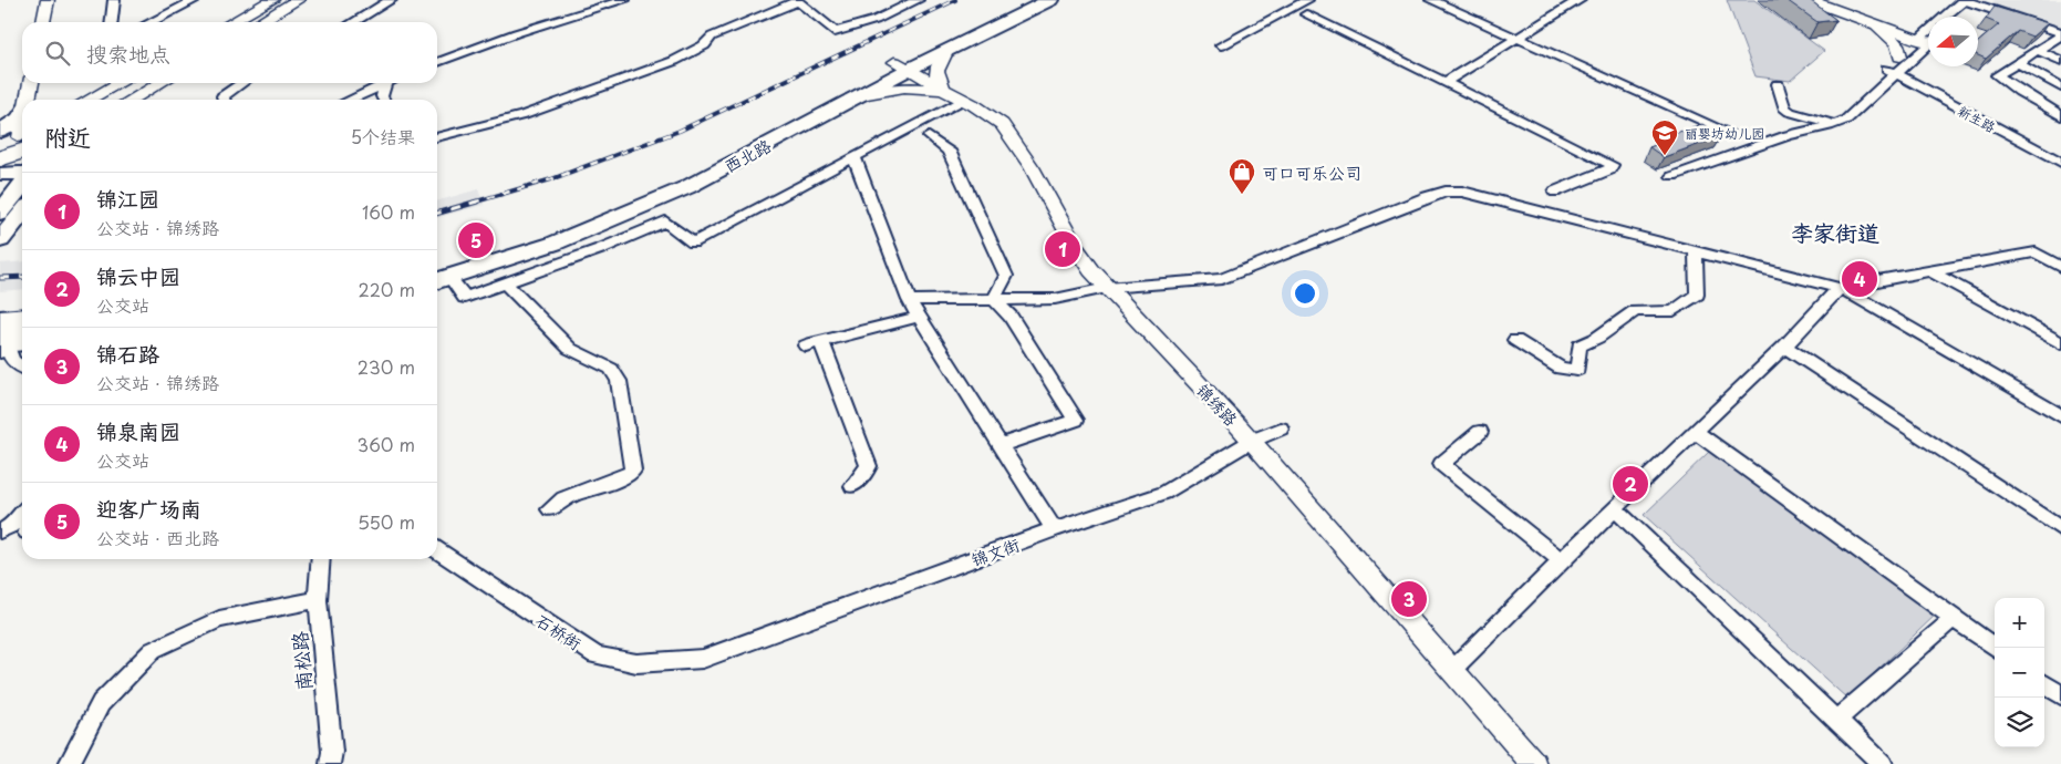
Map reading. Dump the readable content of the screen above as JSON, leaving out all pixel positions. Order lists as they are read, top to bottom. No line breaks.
{"streets":{"highway":["西北路"],"main road":["锦绣路"],"street":["新生路","锦文街","石桥街","南松路"]},"crossings":[["西北路","锦绣路"],["锦绣路","锦文街"],["锦文街","石桥街"]],"districts":["李家街道"],"places":{"school or university":["丽婴坊幼儿园"],"shop":["可口可乐公司"]},"north":"left","page":{"search":"搜索地点","heading":["附近","5个结果"],"list":[{"mark":"1","name":"锦江园","note":"公交站 · 锦绣路","value":"160 m"},{"mark":"2","name":"锦云中园","note":"公交站","value":"220 m"},{"mark":"3","name":"锦石路","note":"公交站 · 锦绣路","value":"230 m"},{"mark":"4","name":"锦泉南园","note":"公交站","value":"360 m"},{"mark":"5","name":"迎客广场南","note":"公交站 · 西北路","value":"550 m"}],"pins":["5","1","4","2","3"],"map_buttons":["+","−"]}}
